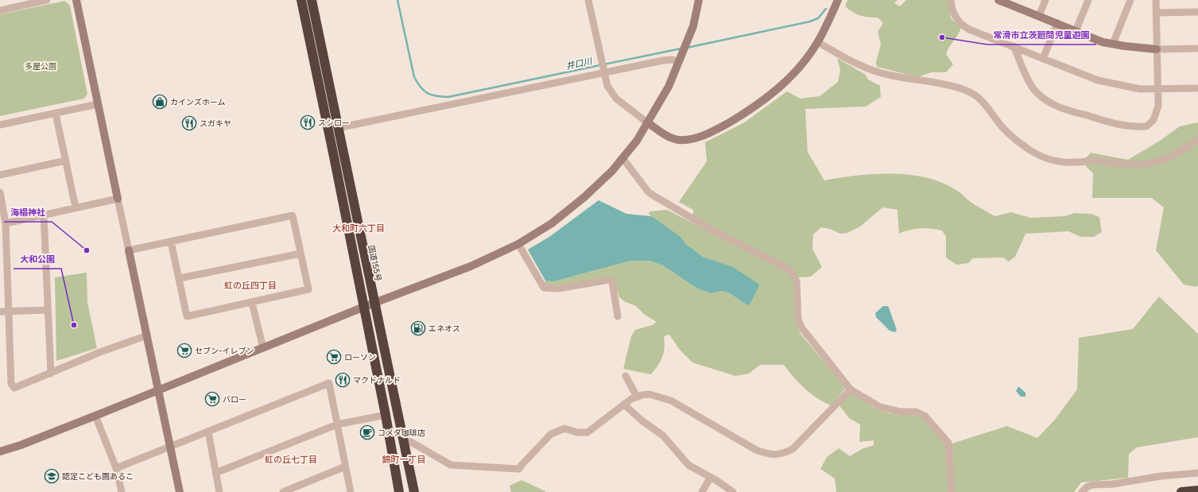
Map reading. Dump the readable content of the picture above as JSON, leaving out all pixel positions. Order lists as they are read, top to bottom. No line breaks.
{"streets":{"highway":["国道155号"]},"districts":["大和町六丁目","虹の丘四丁目","虹の丘七丁目","錦町一丁目"],"water":["井口川"],"parks":["多屋公園"],"places":{"other":["常滑市立茨廻間児童遊園","海椙神社","大和公園"],"shop":["カインズホーム"],"restaurant":["スシロー","スガキヤ","マクドナルド"],"fuel station":["エネオス"],"supermarket":["セブン-イレブン","ローソン","バロー"],"cafe":["コメダ珈琲店"],"school or university":["認定こども園あるこ"]}}
